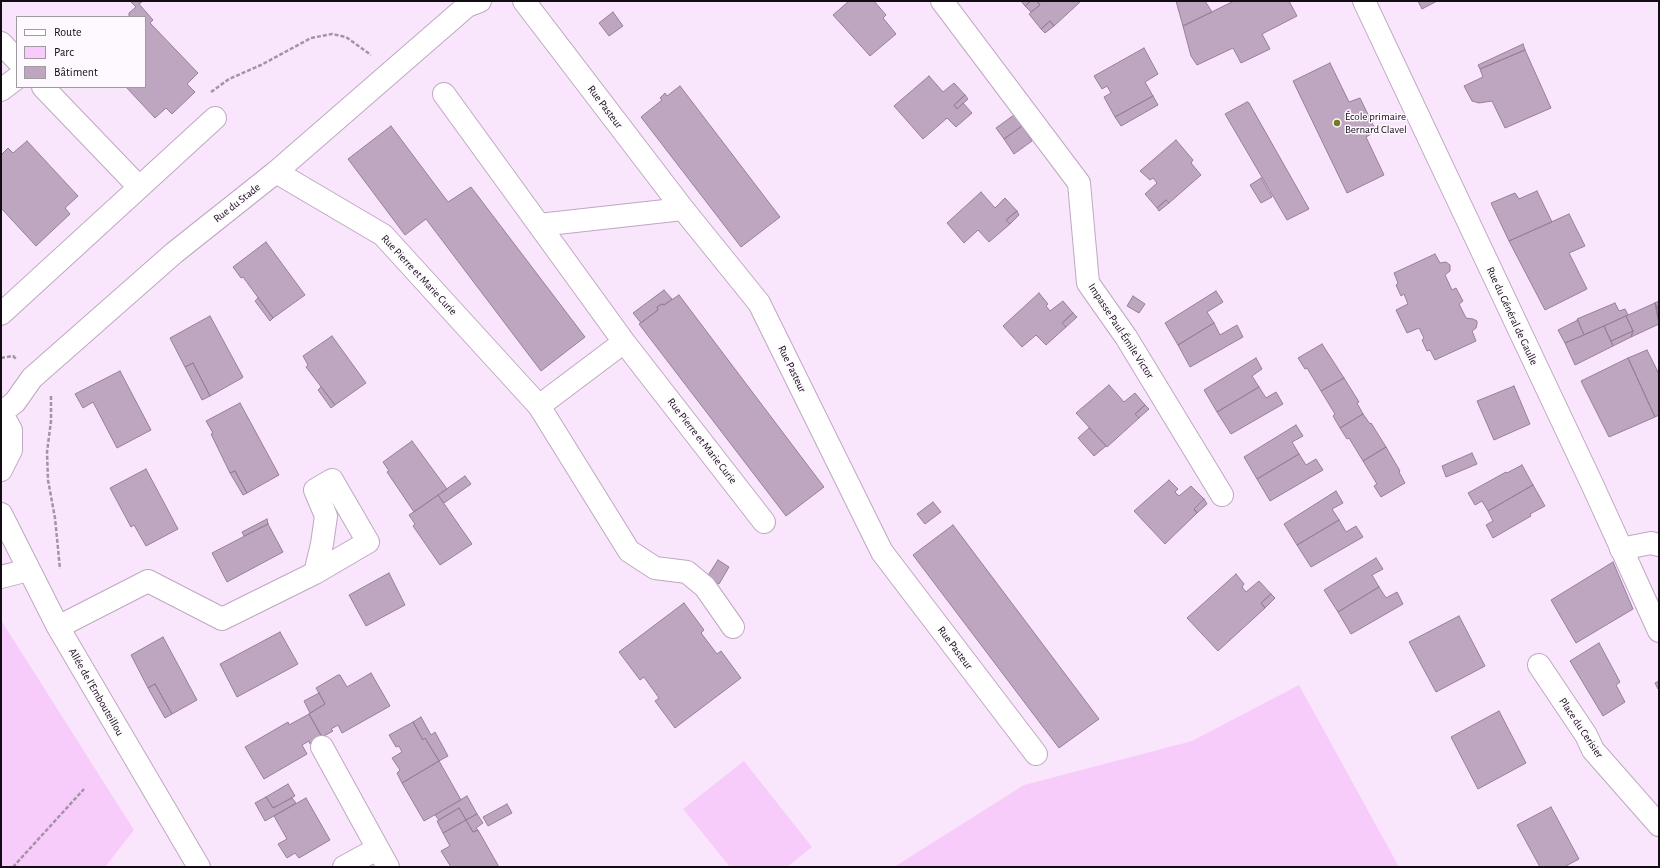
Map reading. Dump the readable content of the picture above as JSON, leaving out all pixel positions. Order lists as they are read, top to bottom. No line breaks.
{"streets":{"street":["Rue Pasteur","Rue du Stade","Rue Pierre et Marie Curie","Rue du Général de Gaulle","Impasse Paul-Émile Victor","Allée de l'Embouteillou","Place du Cerisier"]},"crossings":[["Rue du Stade","Rue Pierre et Marie Curie"]],"places":["École primaire Bernard Clavel"],"legend":["Route","Parc","Bâtiment"]}
